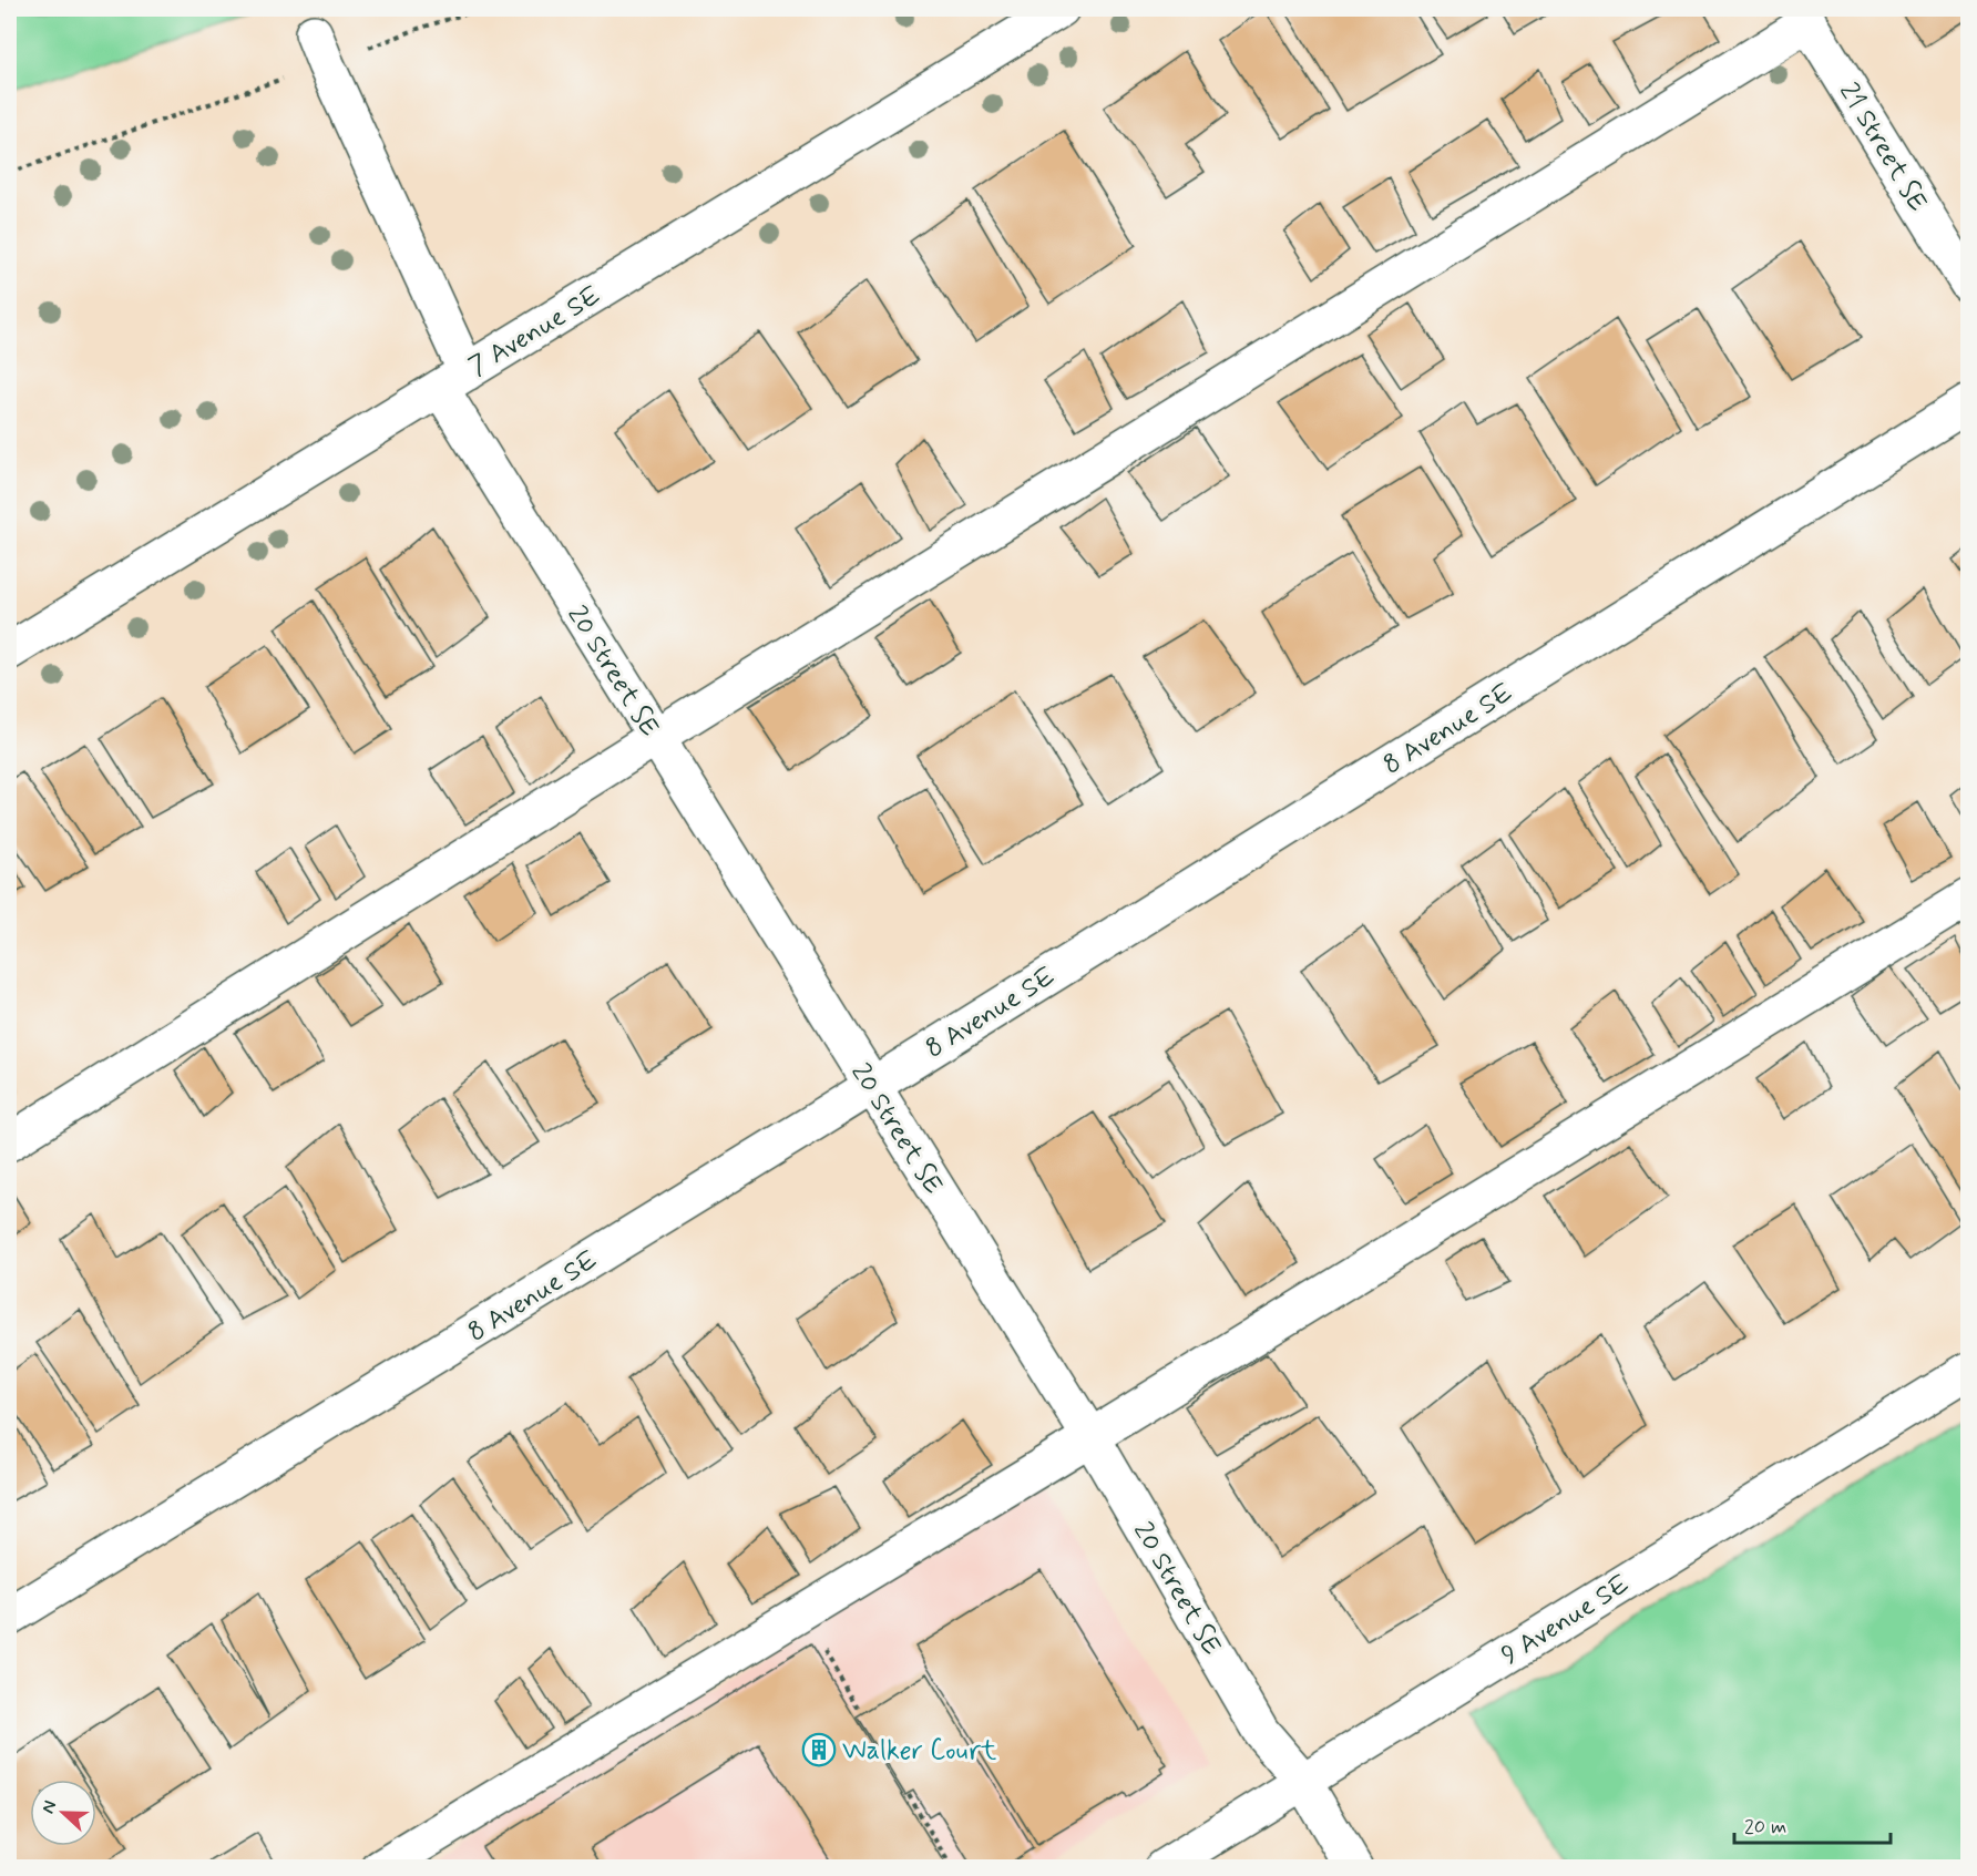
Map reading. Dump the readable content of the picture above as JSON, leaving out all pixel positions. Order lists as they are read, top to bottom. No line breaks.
{"streets":{"street":["21 Street SE","7 Avenue SE","20 Street SE","8 Avenue SE","9 Avenue SE"]},"crossings":[["7 Avenue SE","20 Street SE"],["20 Street SE","8 Avenue SE"],["20 Street SE","9 Avenue SE"]],"places":{"building":["Walker Court"]},"scale_bar":"20 m","north":"left"}
